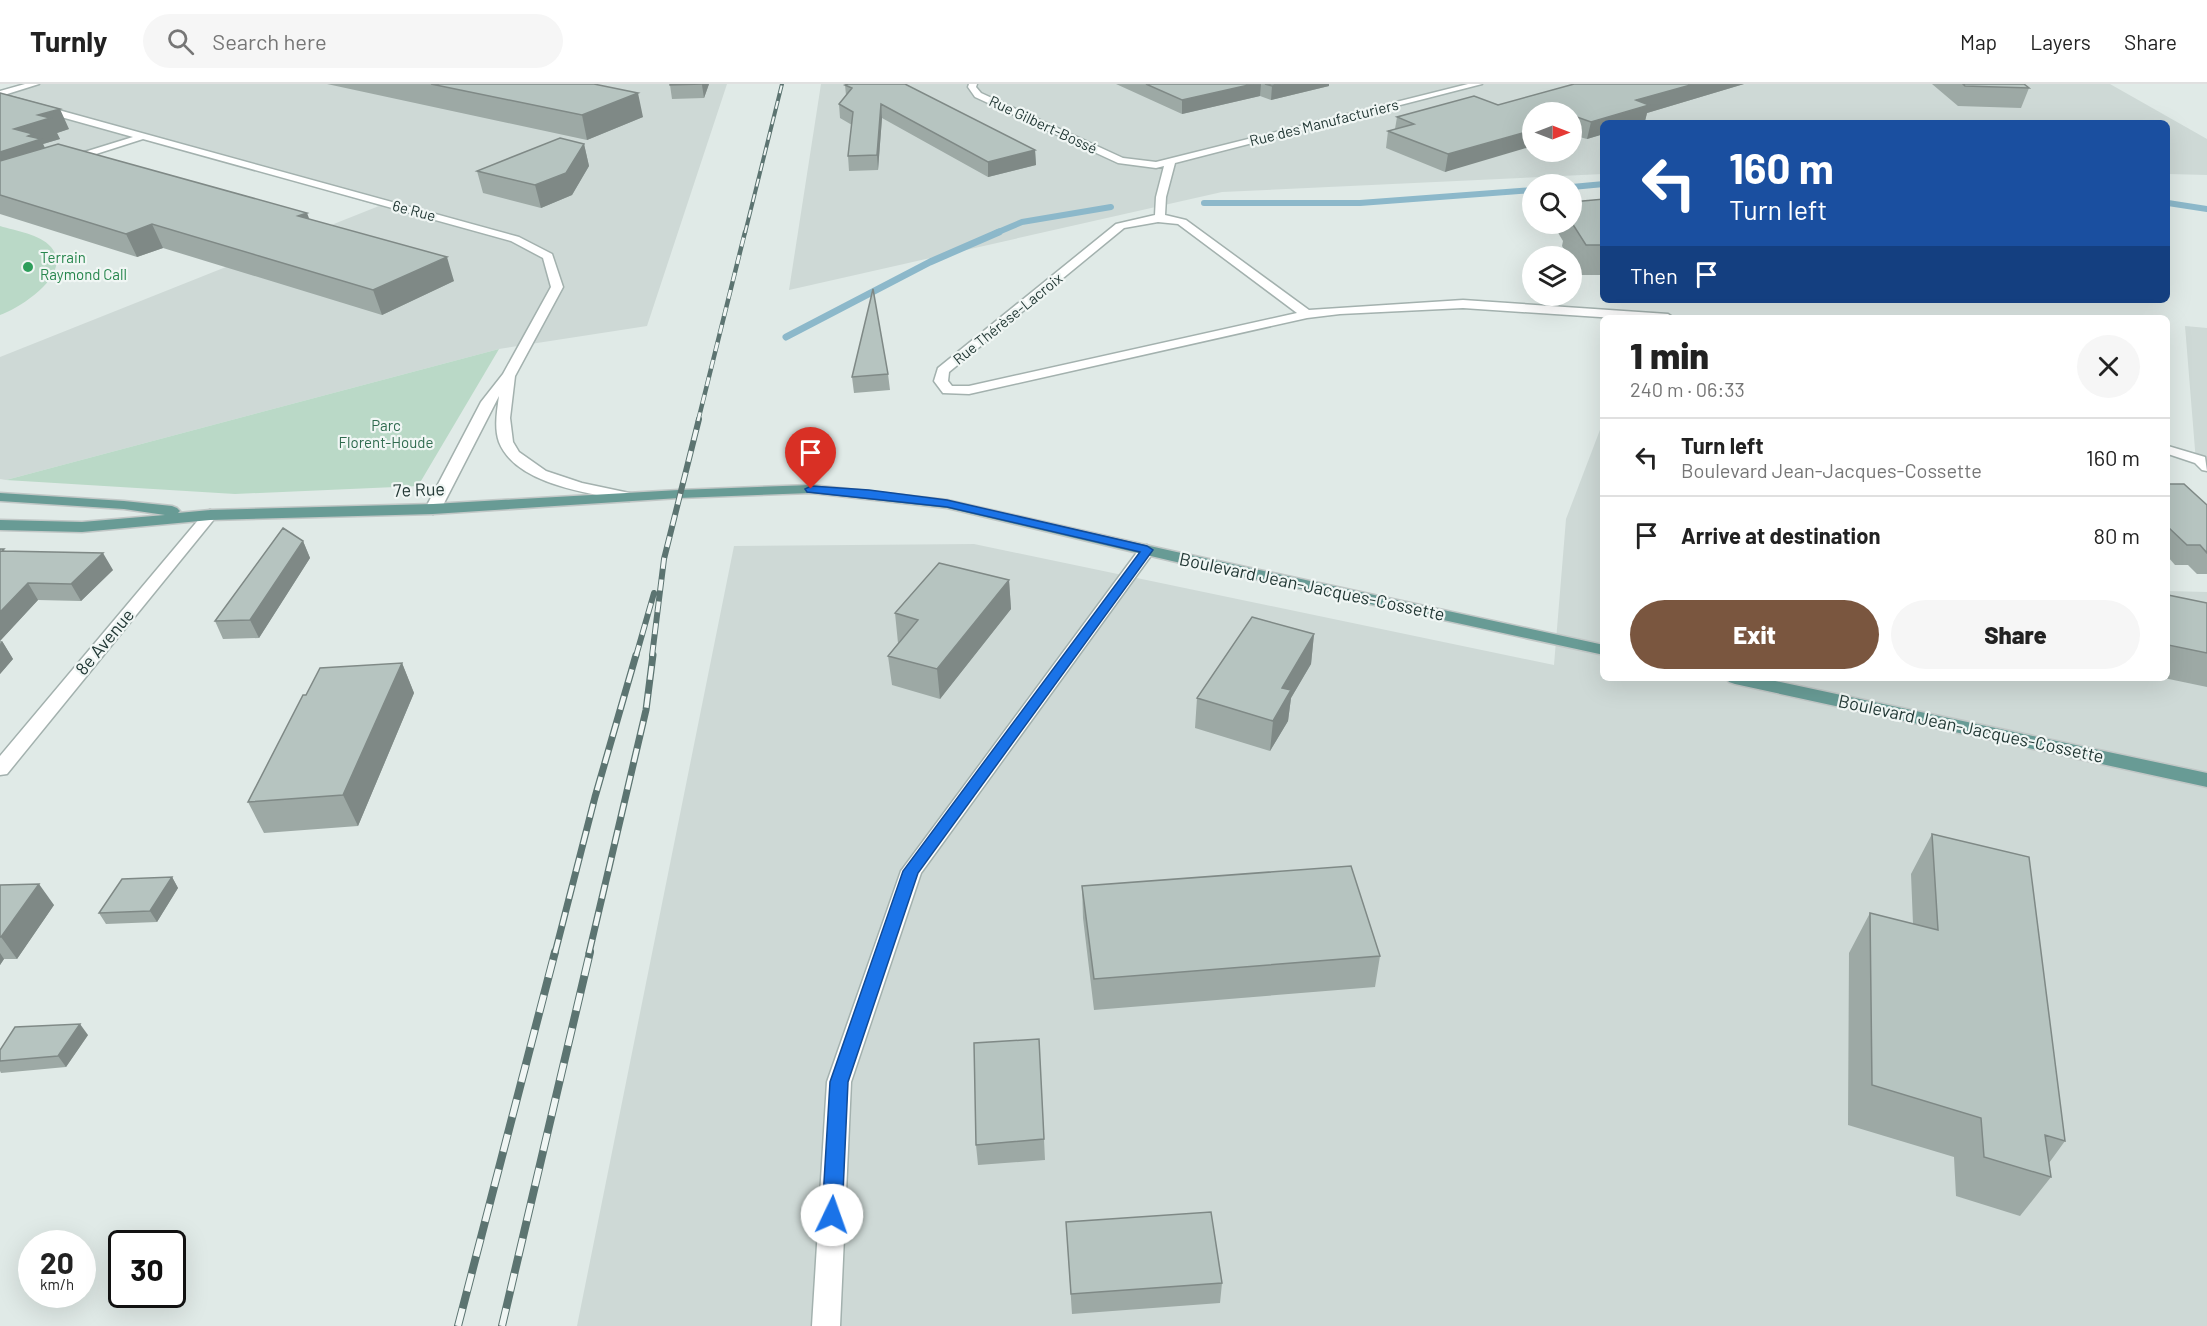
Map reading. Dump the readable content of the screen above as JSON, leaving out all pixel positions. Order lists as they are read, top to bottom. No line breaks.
{"streets":{"main road":["7e Rue","Boulevard Jean-Jacques-Cossette"],"street":["Rue des Manufacturiers","Rue Gilbert-Bossé","6e Rue","Rue Thérèse-Lacroix","8e Avenue"]},"crossings":[["Rue des Manufacturiers","Rue Gilbert-Bossé"],["6e Rue","7e Rue"],["7e Rue","Boulevard Jean-Jacques-Cossette"],["7e Rue","8e Avenue"]],"parks":["Parc Florent-Houde"],"places":["Terrain Raymond Call"],"north":"right","page":{"header":"Turnly","search":"Search here","nav":["Map","Layers","Share"],"turn":["160 m","Turn left"],"then":"Then","heading":["1 min","240 m · 06:33"],"list":[{"name":"Turn left","note":"Boulevard Jean-Jacques-Cossette","value":"160 m"},{"name":"Arrive at destination","value":"80 m"}],"buttons":["Exit","Share"],"speed":"20 km/h","limit":"30"}}
